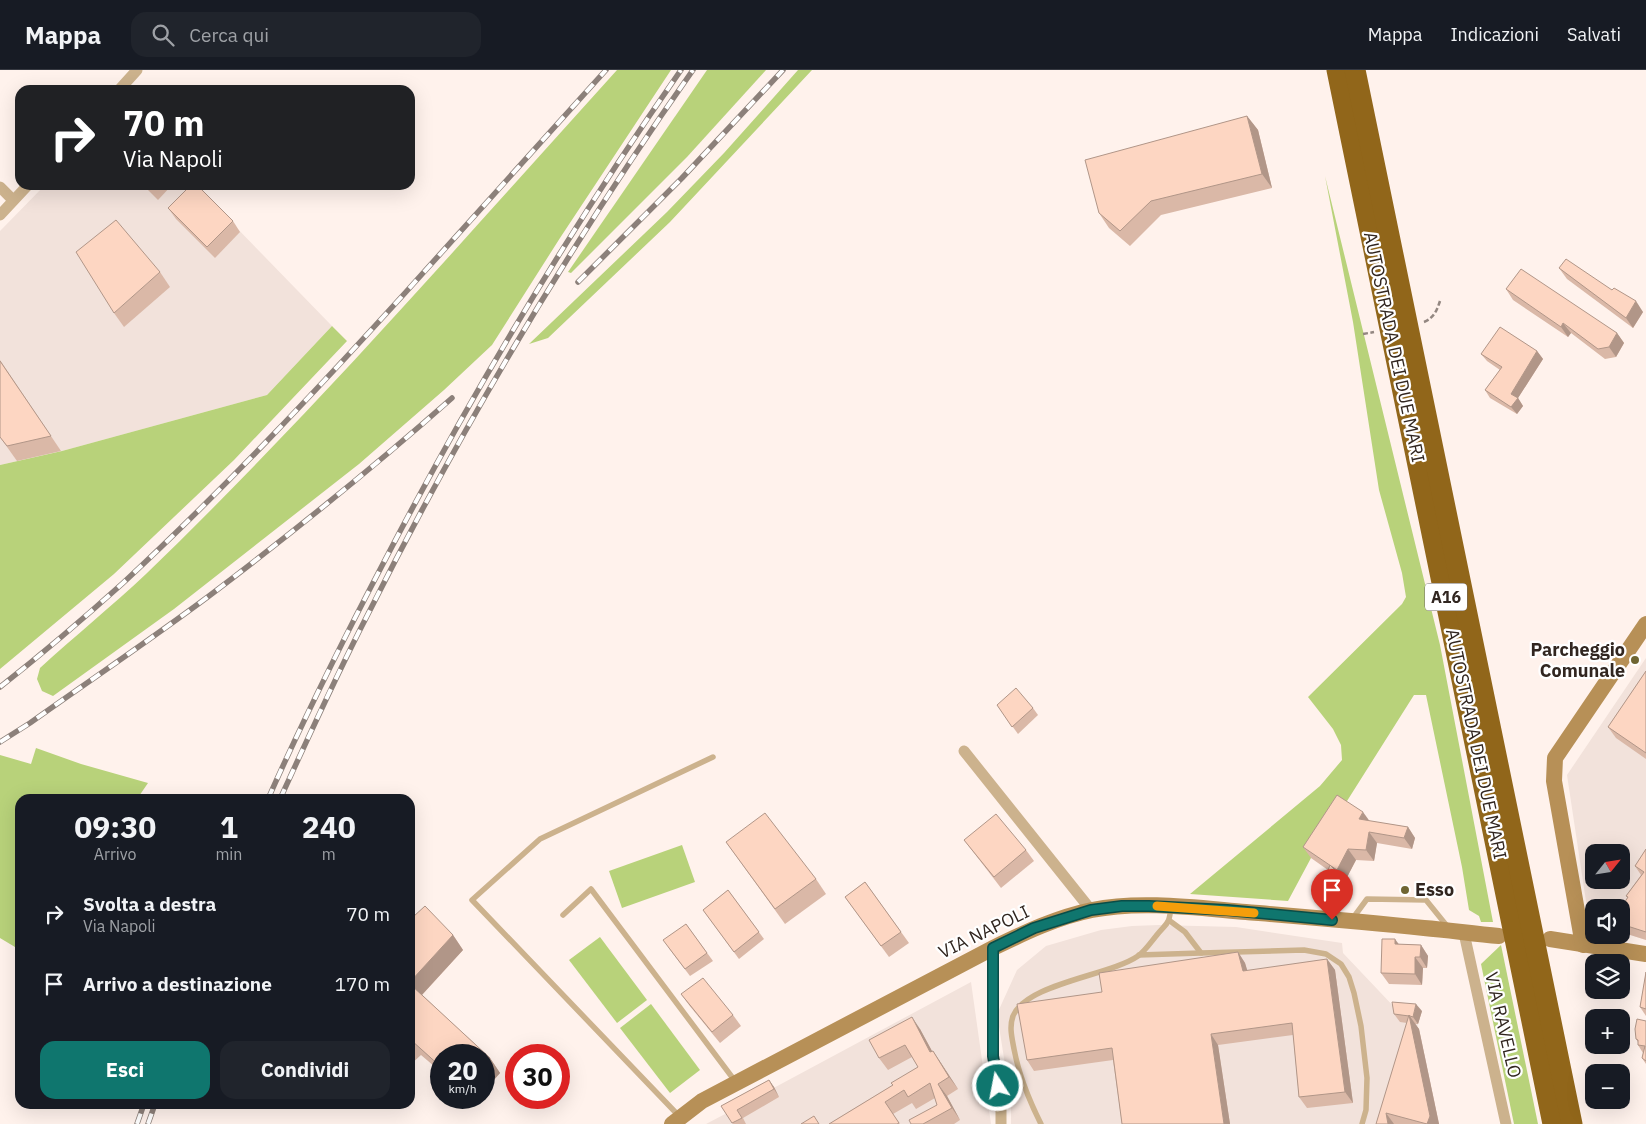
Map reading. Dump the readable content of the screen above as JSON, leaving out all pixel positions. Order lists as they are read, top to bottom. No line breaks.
{"streets":{"highway":["AUTOSTRADA DEI DUE MARI","A16"],"main road":["VIA NAPOLI"],"street":["VIA RAVELLO"]},"crossings":[["VIA NAPOLI","VIA RAVELLO"]],"places":["Parcheggio Comunale","Esso"],"north":"top right","page":{"header":"Mappa","search":"Cerca qui","nav":["Mappa","Indicazioni","Salvati"],"turn":["70 m","Via Napoli"],"eta":["09:30","Arrivo","1","min","240","m"],"map_buttons":["+","−"],"list":[{"name":"Svolta a destra","note":"Via Napoli","value":"70 m"},{"name":"Arrivo a destinazione","value":"170 m"}],"buttons":["Esci","Condividi"],"speed":"20 km/h","limit":"30"}}
